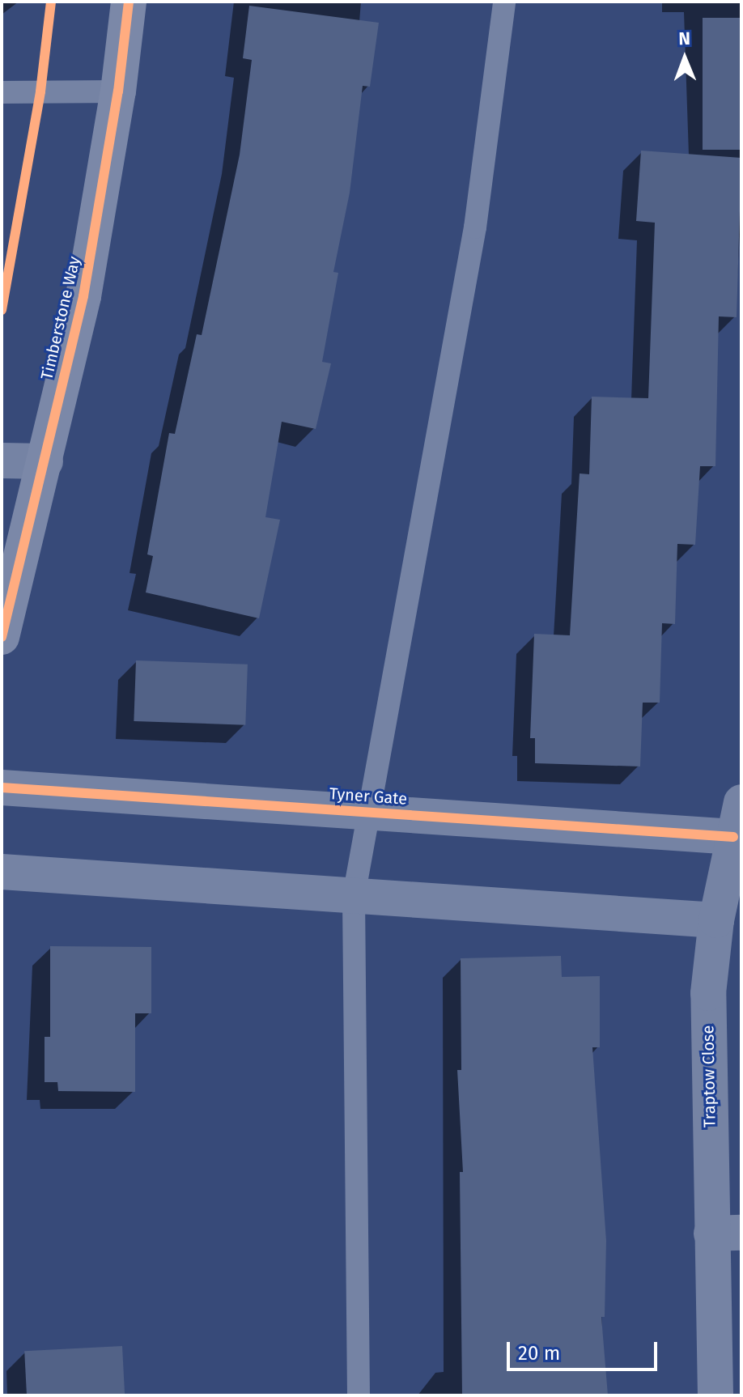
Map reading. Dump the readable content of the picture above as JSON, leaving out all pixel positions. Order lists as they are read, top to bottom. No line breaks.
{"streets":{"street":["Timberstone Way","Tyner Gate","Traptow Close"]},"crossings":[["Tyner Gate","Traptow Close"]],"scale_bar":"20 m","north":"top"}
